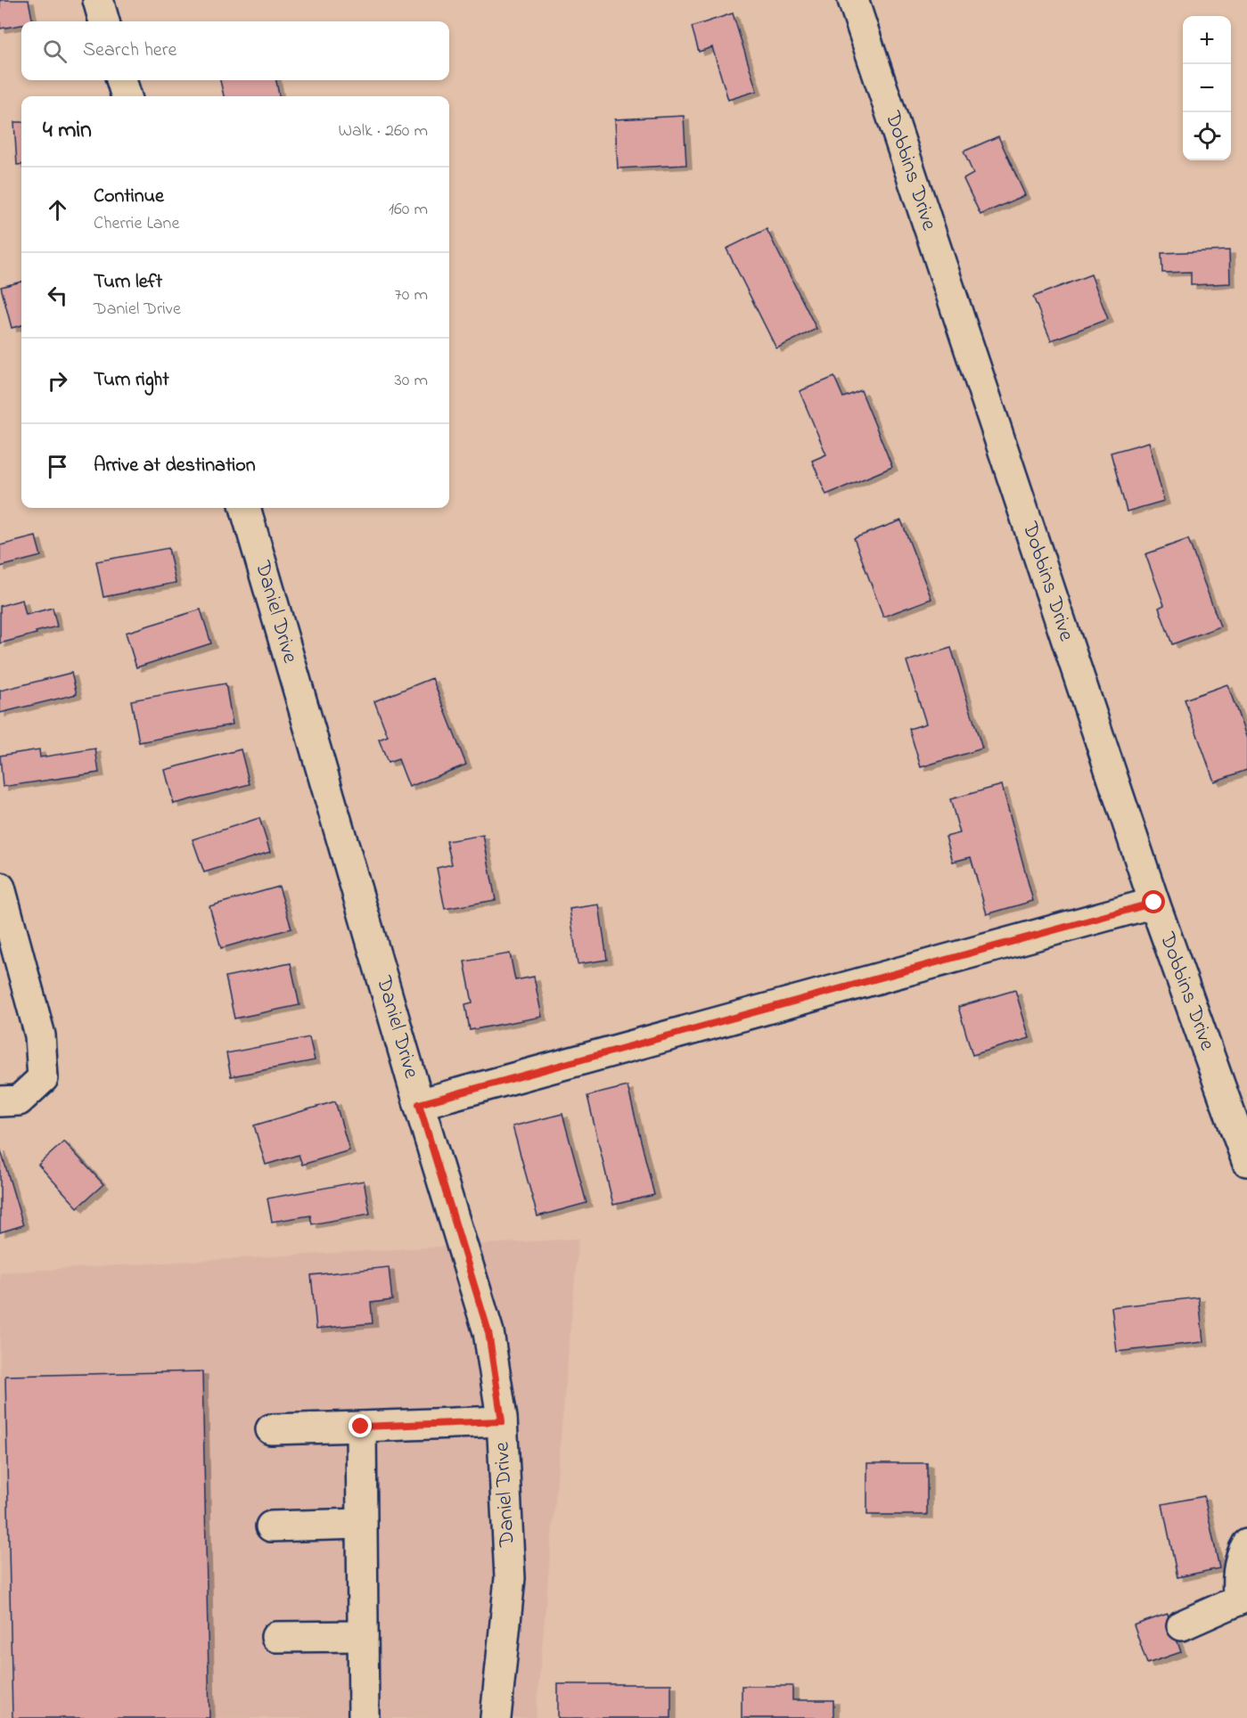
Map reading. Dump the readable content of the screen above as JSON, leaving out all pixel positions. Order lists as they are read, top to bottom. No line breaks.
{"streets":{"street":["Dobbins Drive","Daniel Drive"]},"page":{"map_buttons":["+","−"],"search":"Search here","heading":["4 min","Walk · 260 m"],"list":[["Continue","Cherrie Lane","160 m"],["Turn left","Daniel Drive","70 m"],["Turn right","30 m"],"Arrive at destination"]}}
